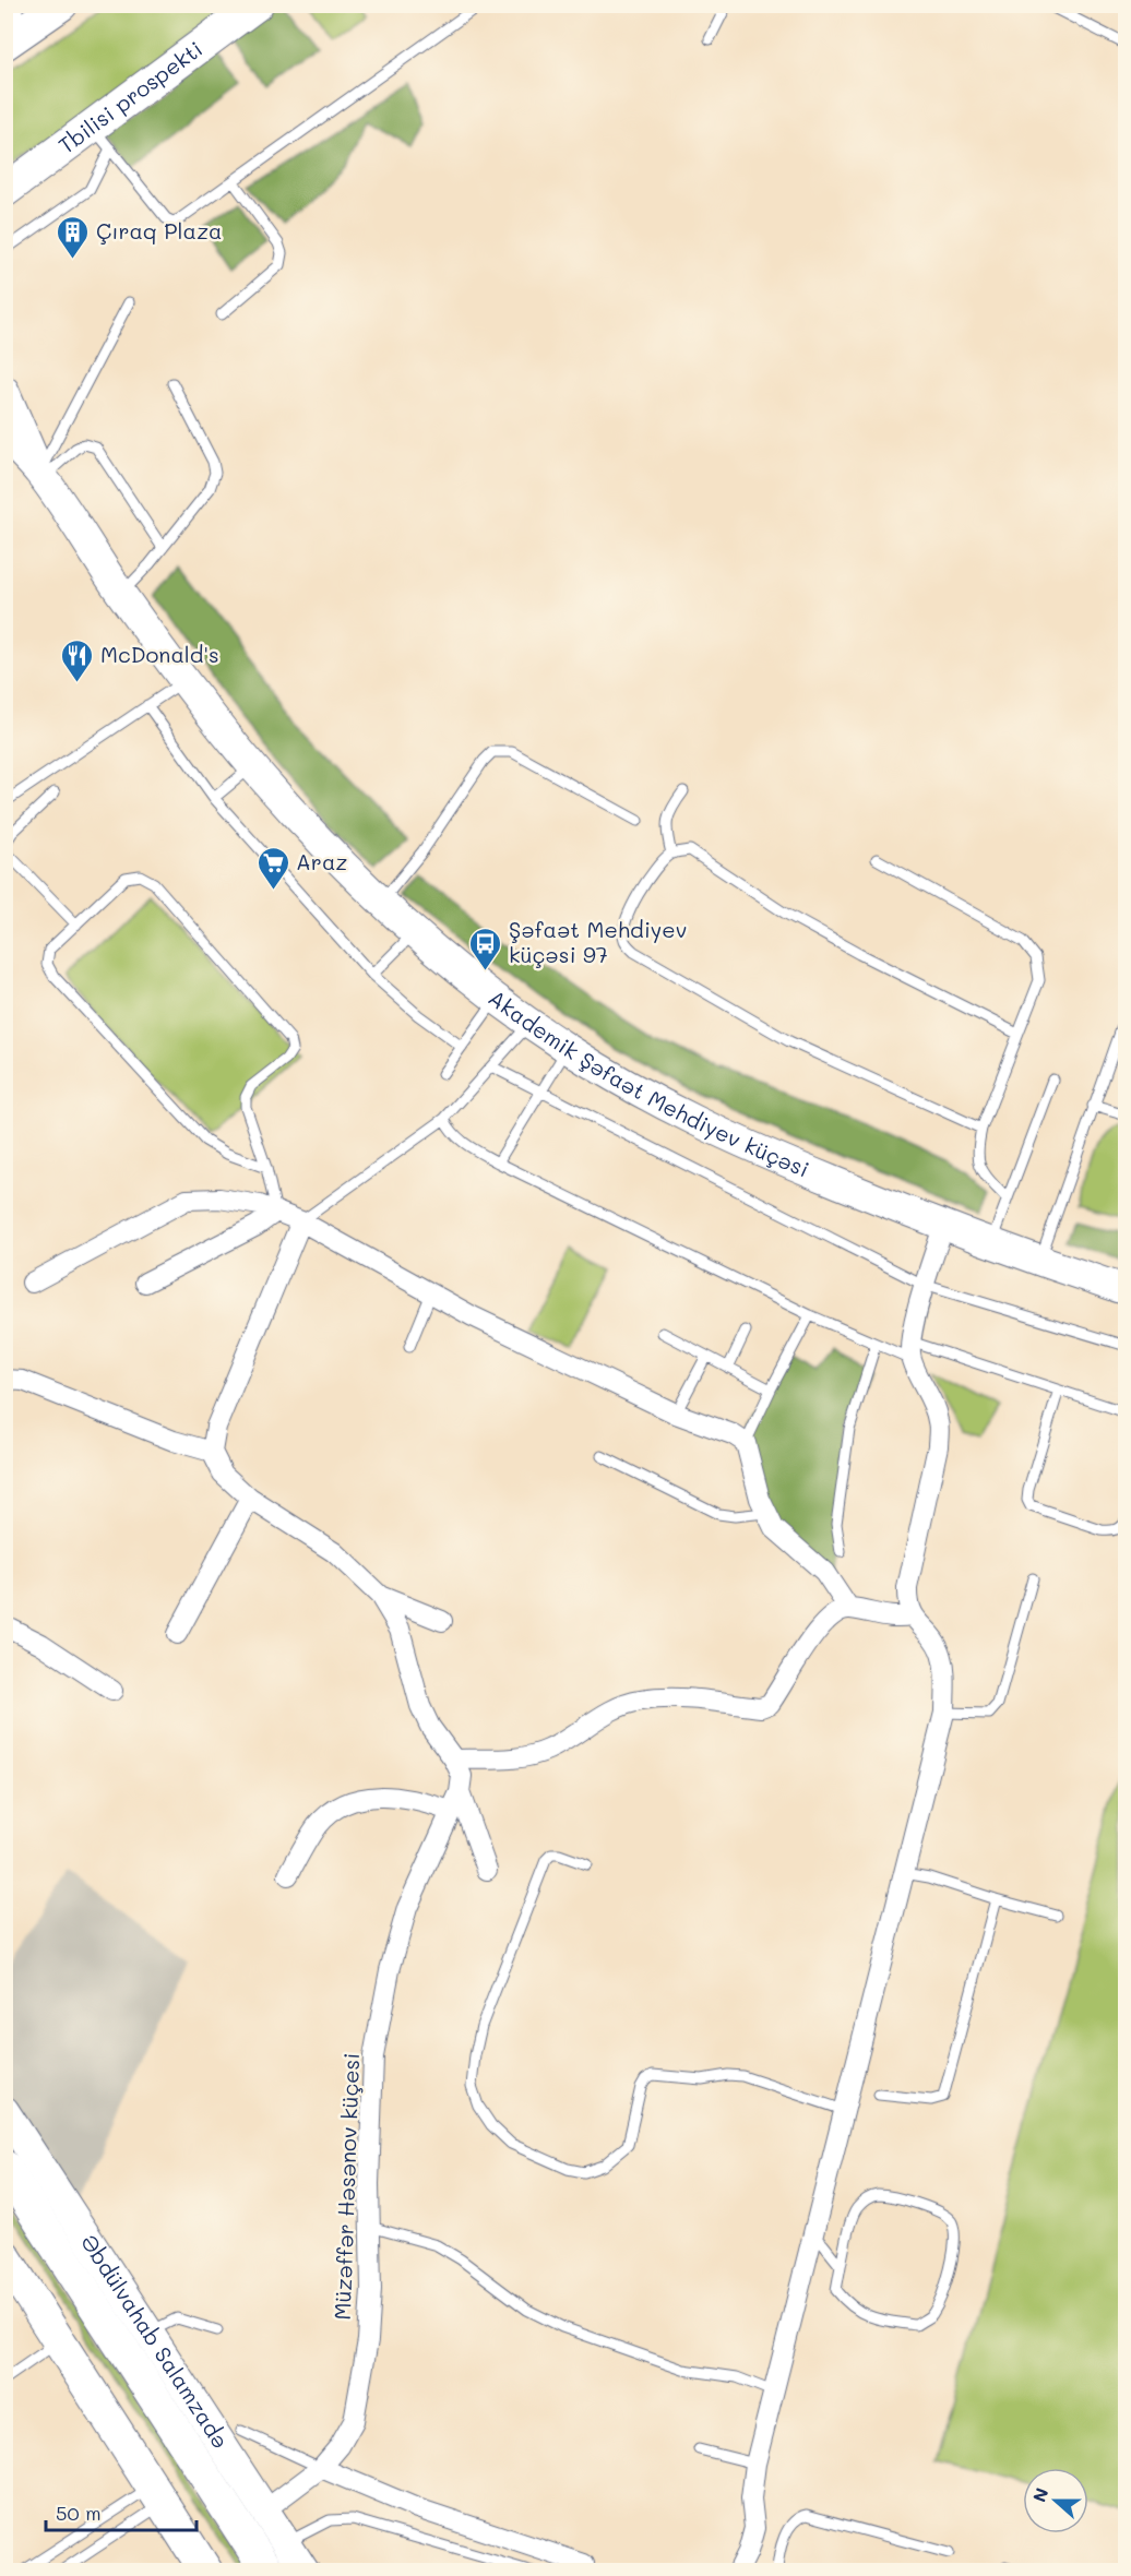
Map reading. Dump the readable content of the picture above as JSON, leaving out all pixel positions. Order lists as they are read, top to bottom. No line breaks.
{"streets":{"main road":["Tbilisi prospekti","Akademik Şəfaət Mehdiyev küçəsi","Əbdülvahab Salamzadə"],"street":["Müzəffər Həsənov küçesi"]},"crossings":[["Müzəffər Həsənov küçesi","Əbdülvahab Salamzadə"]],"places":{"building":["Çıraq Plaza"],"restaurant":["McDonald's"],"supermarket":["Araz"],"bus stop":["Şəfaət Mehdiyev küçəsi 97"]},"scale_bar":"50 m","north":"left"}
